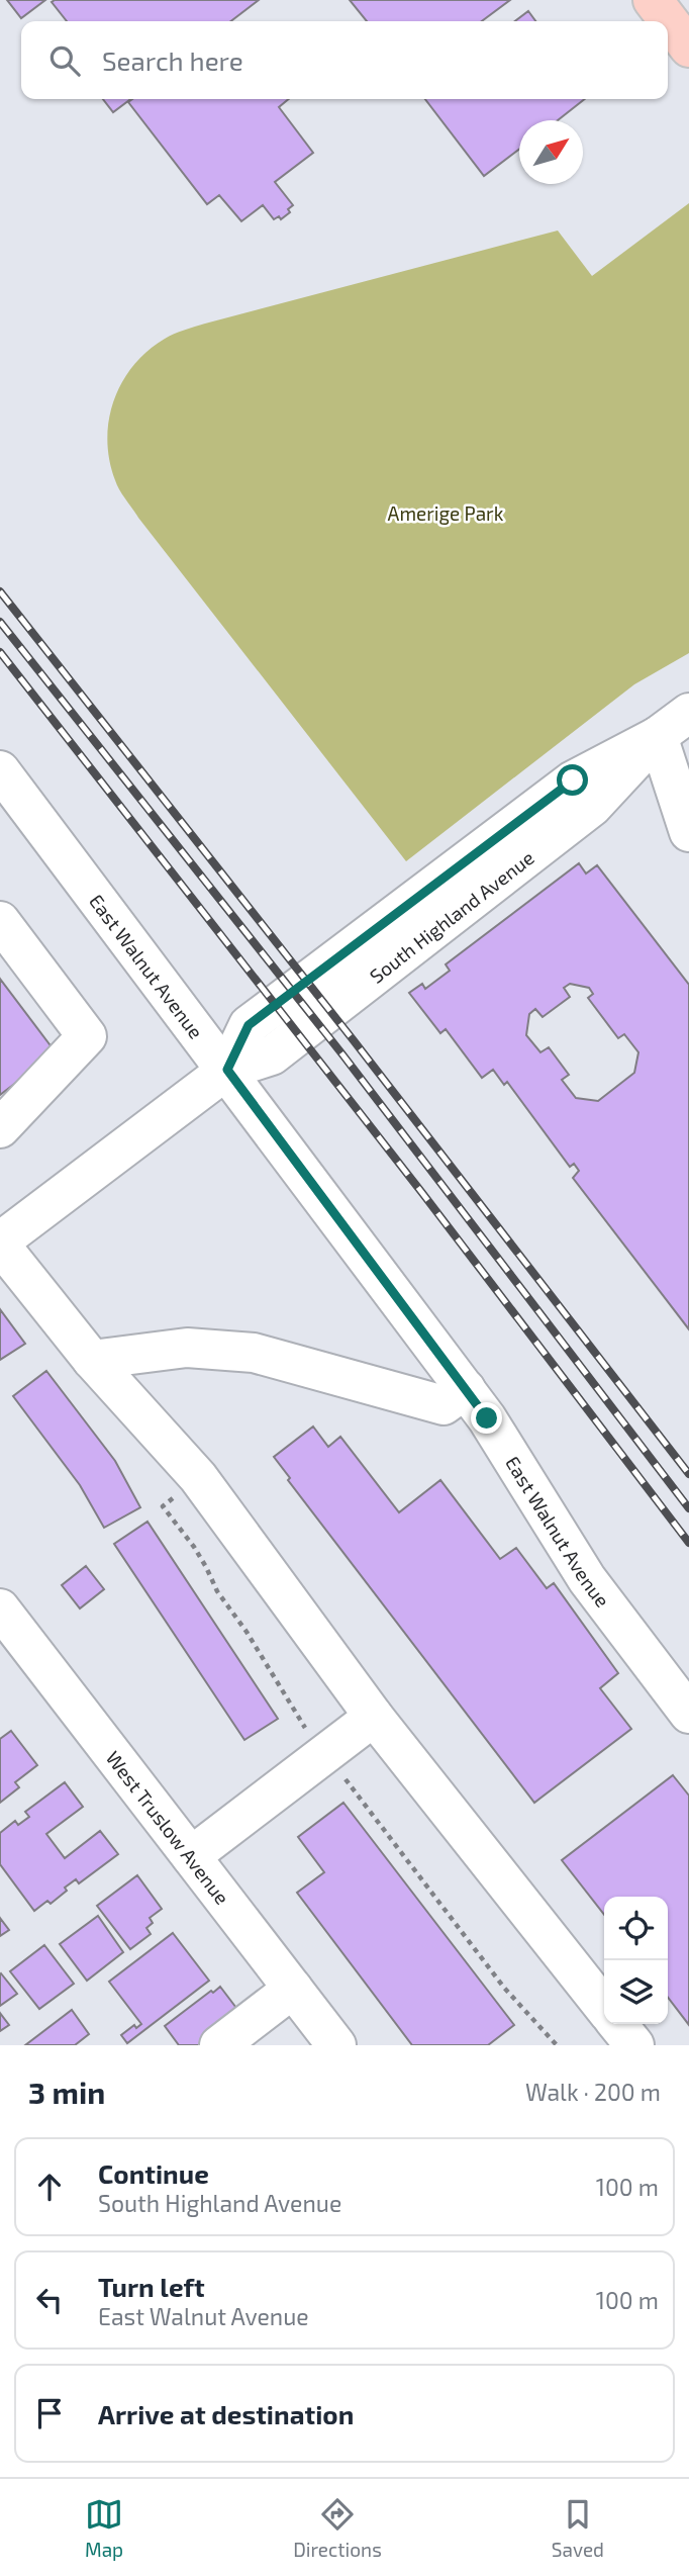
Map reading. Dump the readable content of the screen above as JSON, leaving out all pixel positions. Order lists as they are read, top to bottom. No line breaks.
{"streets":{"street":["South Highland Avenue","East Walnut Avenue","West Truslow Avenue"]},"crossings":[["South Highland Avenue","East Walnut Avenue"]],"parks":["Amerige Park"],"north":"top right","page":{"search":"Search here","heading":["3 min","Walk · 200 m"],"list":[["Continue","South Highland Avenue","100 m"],["Turn left","East Walnut Avenue","100 m"],"Arrive at destination"],"nav":["Map","Directions","Saved"]}}
